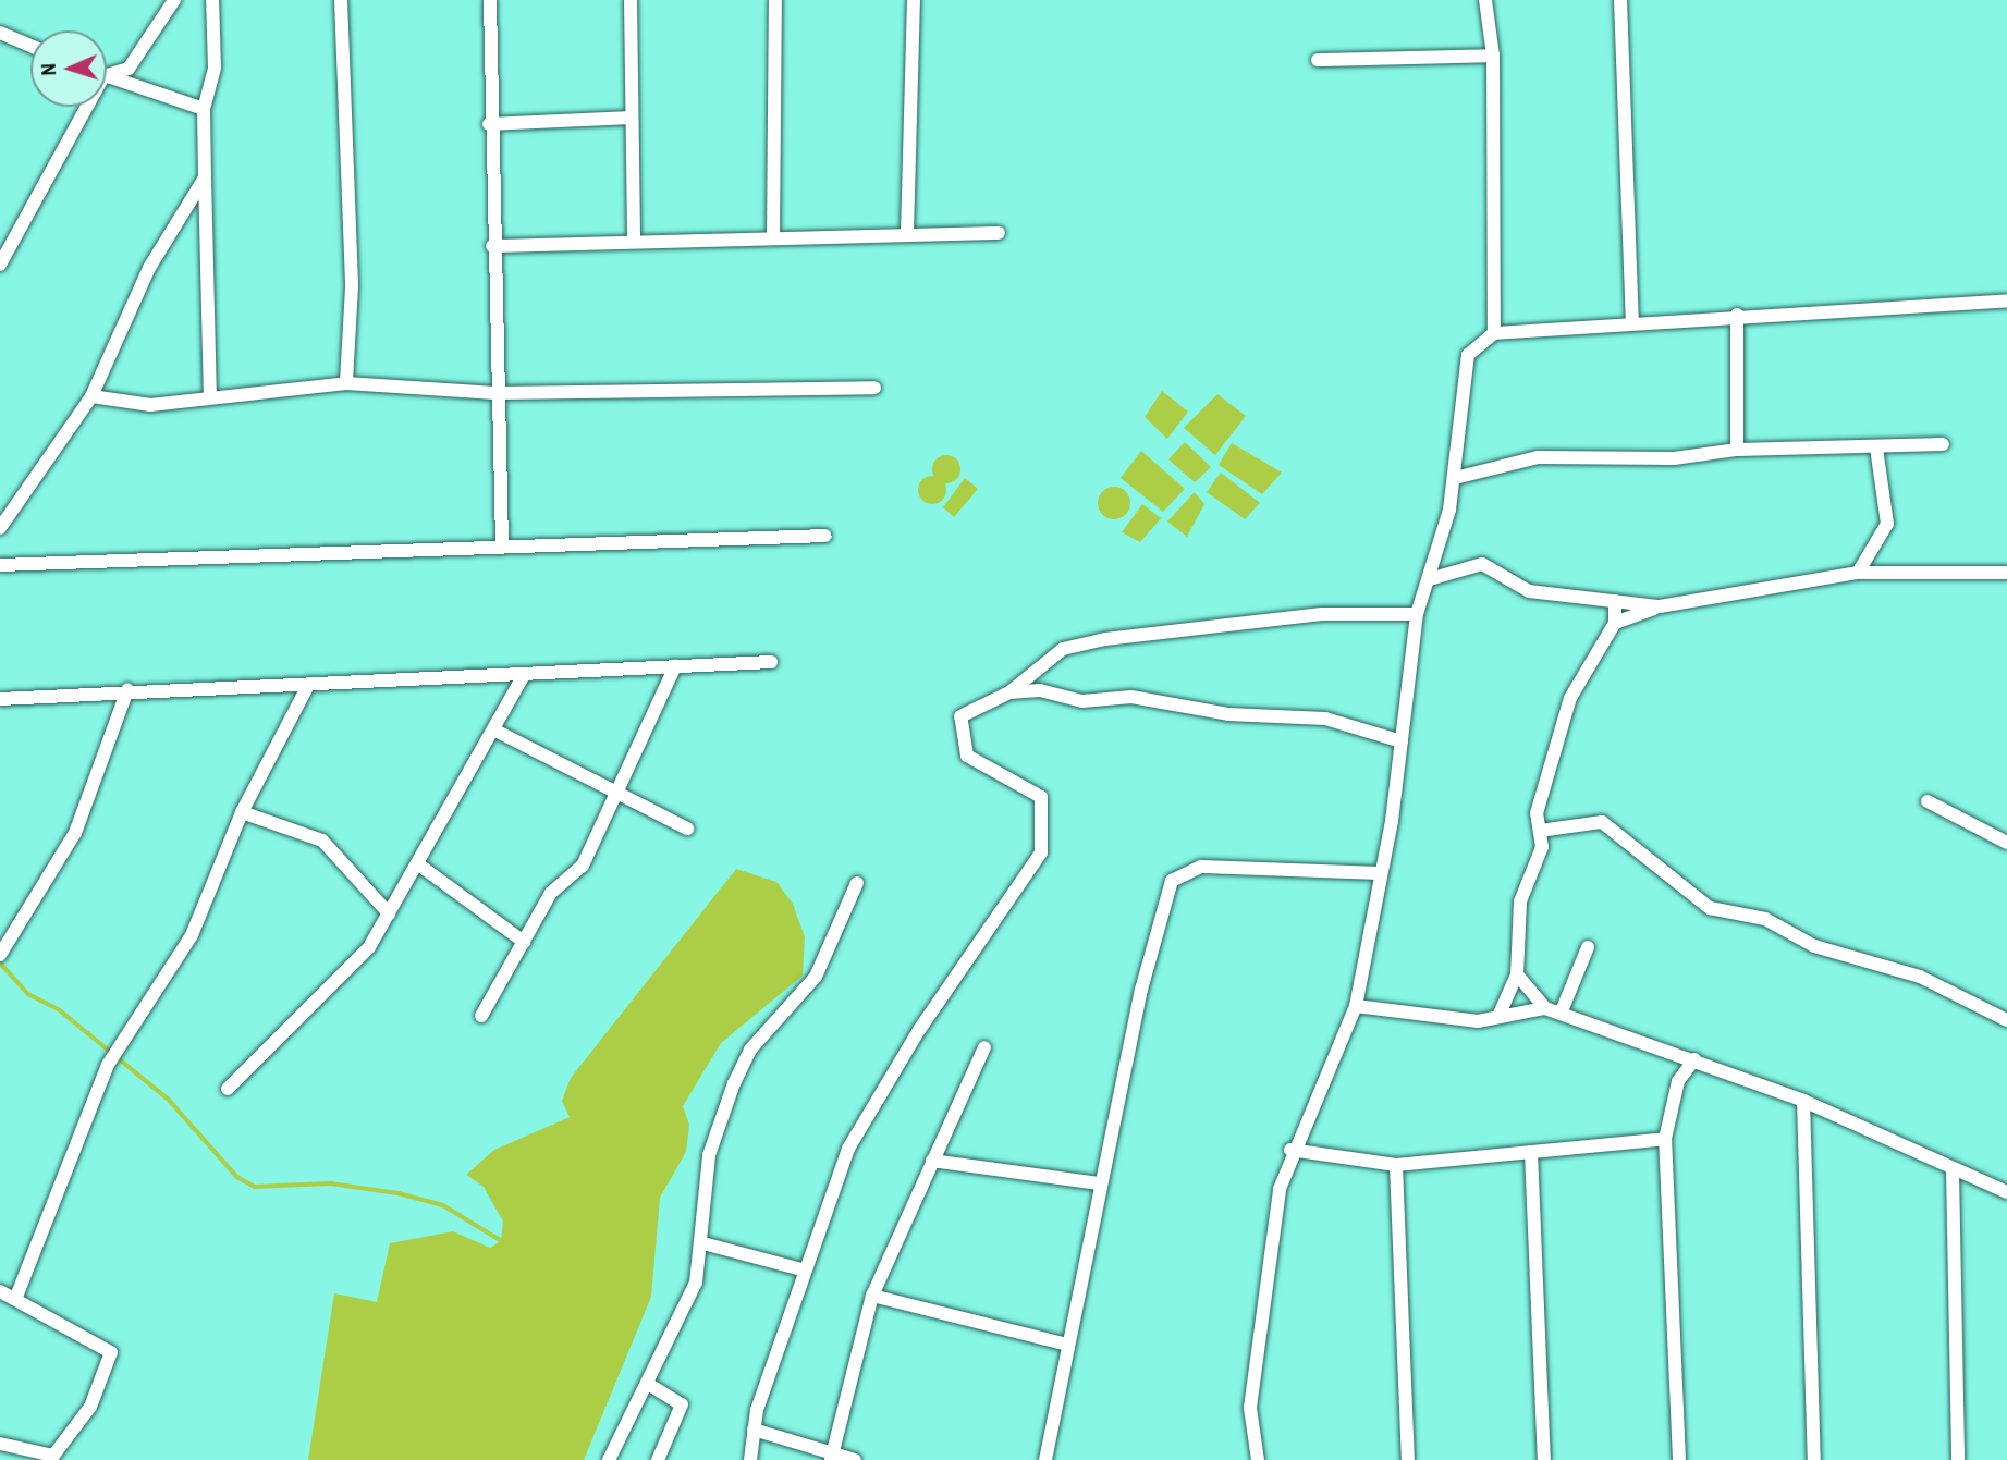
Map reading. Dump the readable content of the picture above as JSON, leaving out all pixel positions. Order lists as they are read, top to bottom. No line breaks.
{"north":"left"}
